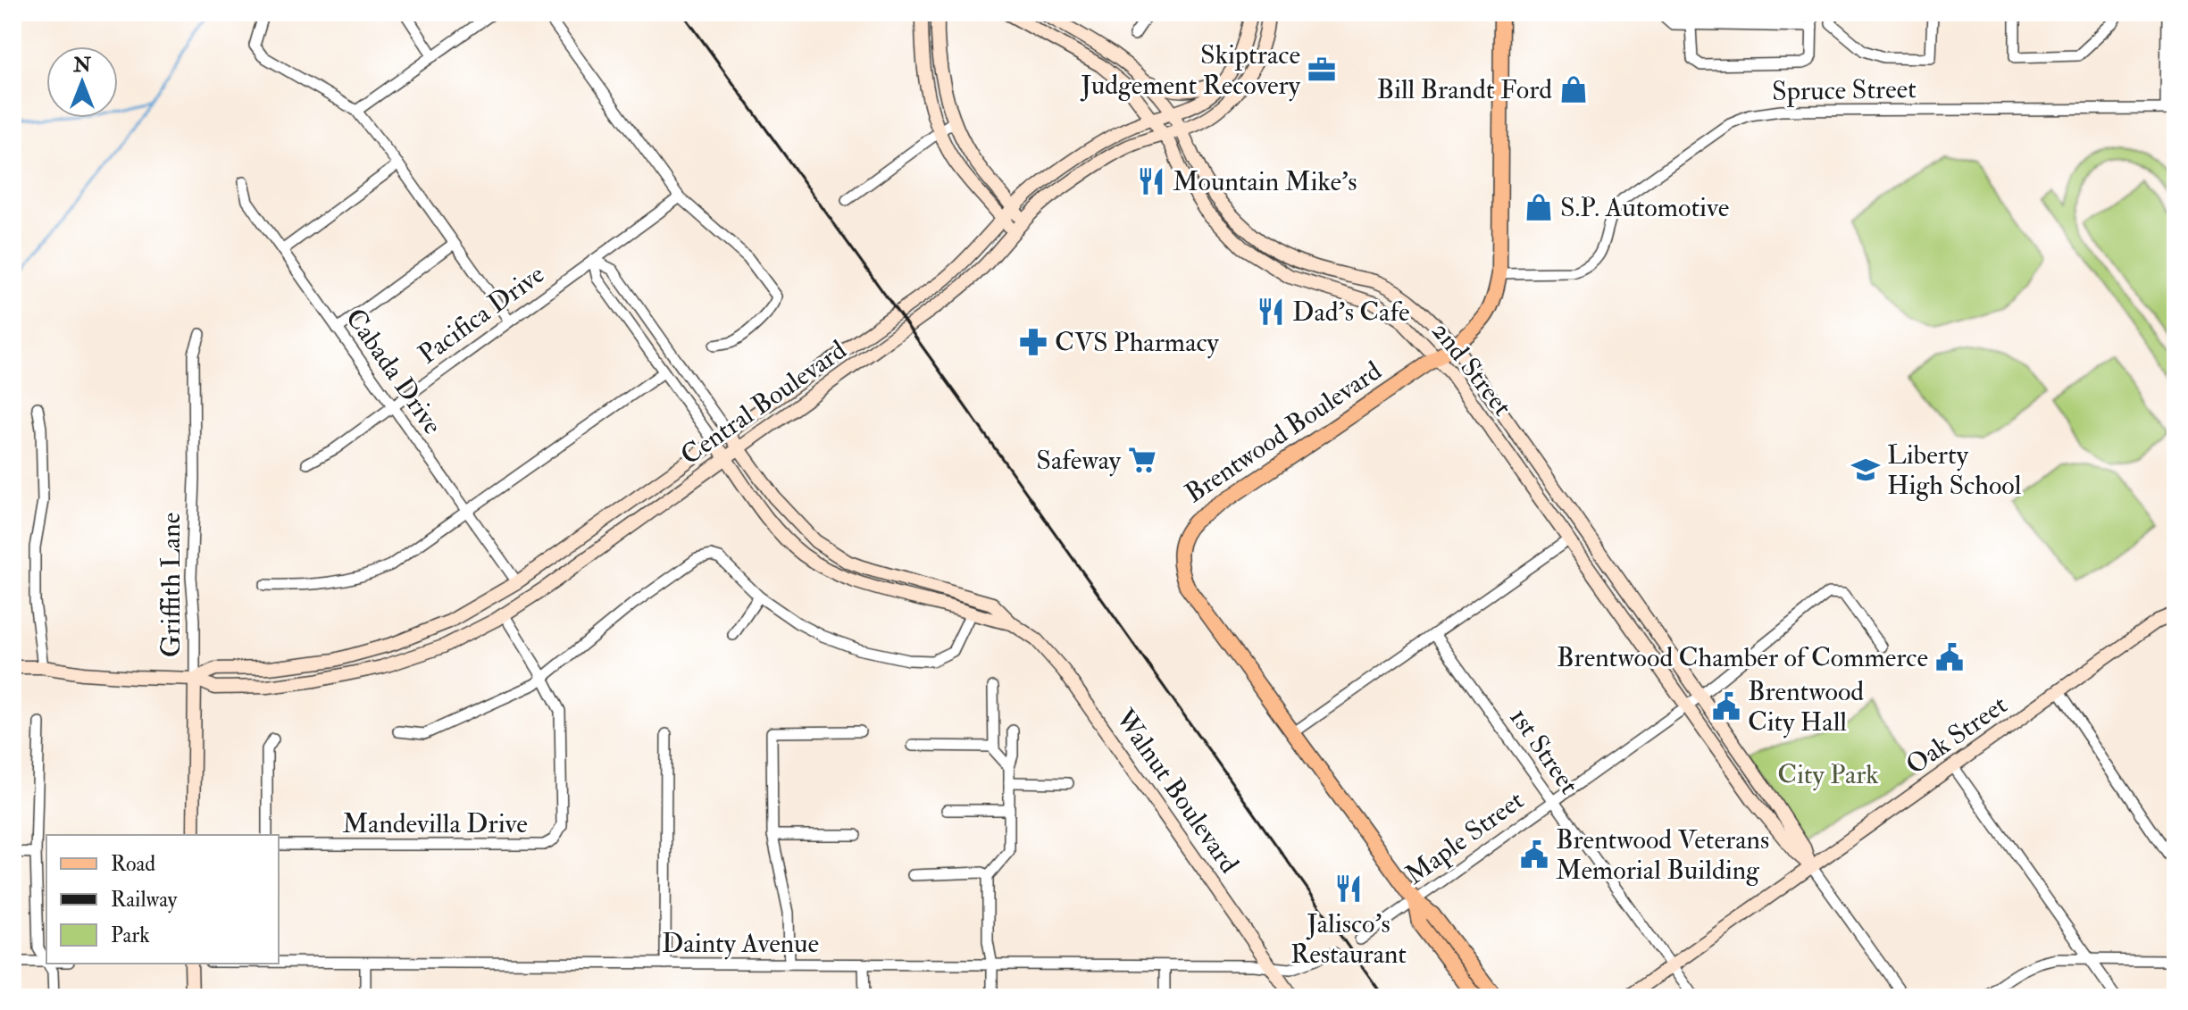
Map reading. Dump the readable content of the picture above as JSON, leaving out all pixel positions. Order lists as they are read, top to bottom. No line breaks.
{"streets":{"main road":["Brentwood Boulevard"],"street":["Spruce Street","Pacifica Drive","2nd Street","Cabada Drive","Central Boulevard","Griffith Lane","Oak Street","1st Street","Walnut Boulevard","Mandevilla Drive","Maple Street","Dainty Avenue"]},"crossings":[["Spruce Street","Brentwood Boulevard"],["Pacifica Drive","Cabada Drive"],["Pacifica Drive","Walnut Boulevard"],["2nd Street","Central Boulevard"],["2nd Street","Brentwood Boulevard"],["2nd Street","Oak Street"],["2nd Street","Maple Street"],["Cabada Drive","Central Boulevard"],["Central Boulevard","Griffith Lane"],["Central Boulevard","Walnut Boulevard"],["Central Boulevard","Mandevilla Drive"],["Brentwood Boulevard","Maple Street"],["Oak Street","1st Street"],["1st Street","Maple Street"],["Walnut Boulevard","Dainty Avenue"]],"parks":["City Park"],"places":{"office":["Skiptrace Judgement Recovery"],"shop":["Bill Brandt Ford","S.P. Automotive"],"restaurant":["Mountain Mike's","Dad's Cafe","Jalisco's Restaurant"],"pharmacy":["CVS Pharmacy"],"supermarket":["Safeway"],"school or university":["Liberty High School"],"public building":["Brentwood Chamber of Commerce","Brentwood City Hall","Brentwood Veterans Memorial Building"]},"legend":["Road","Railway","Park"],"north":"top"}
